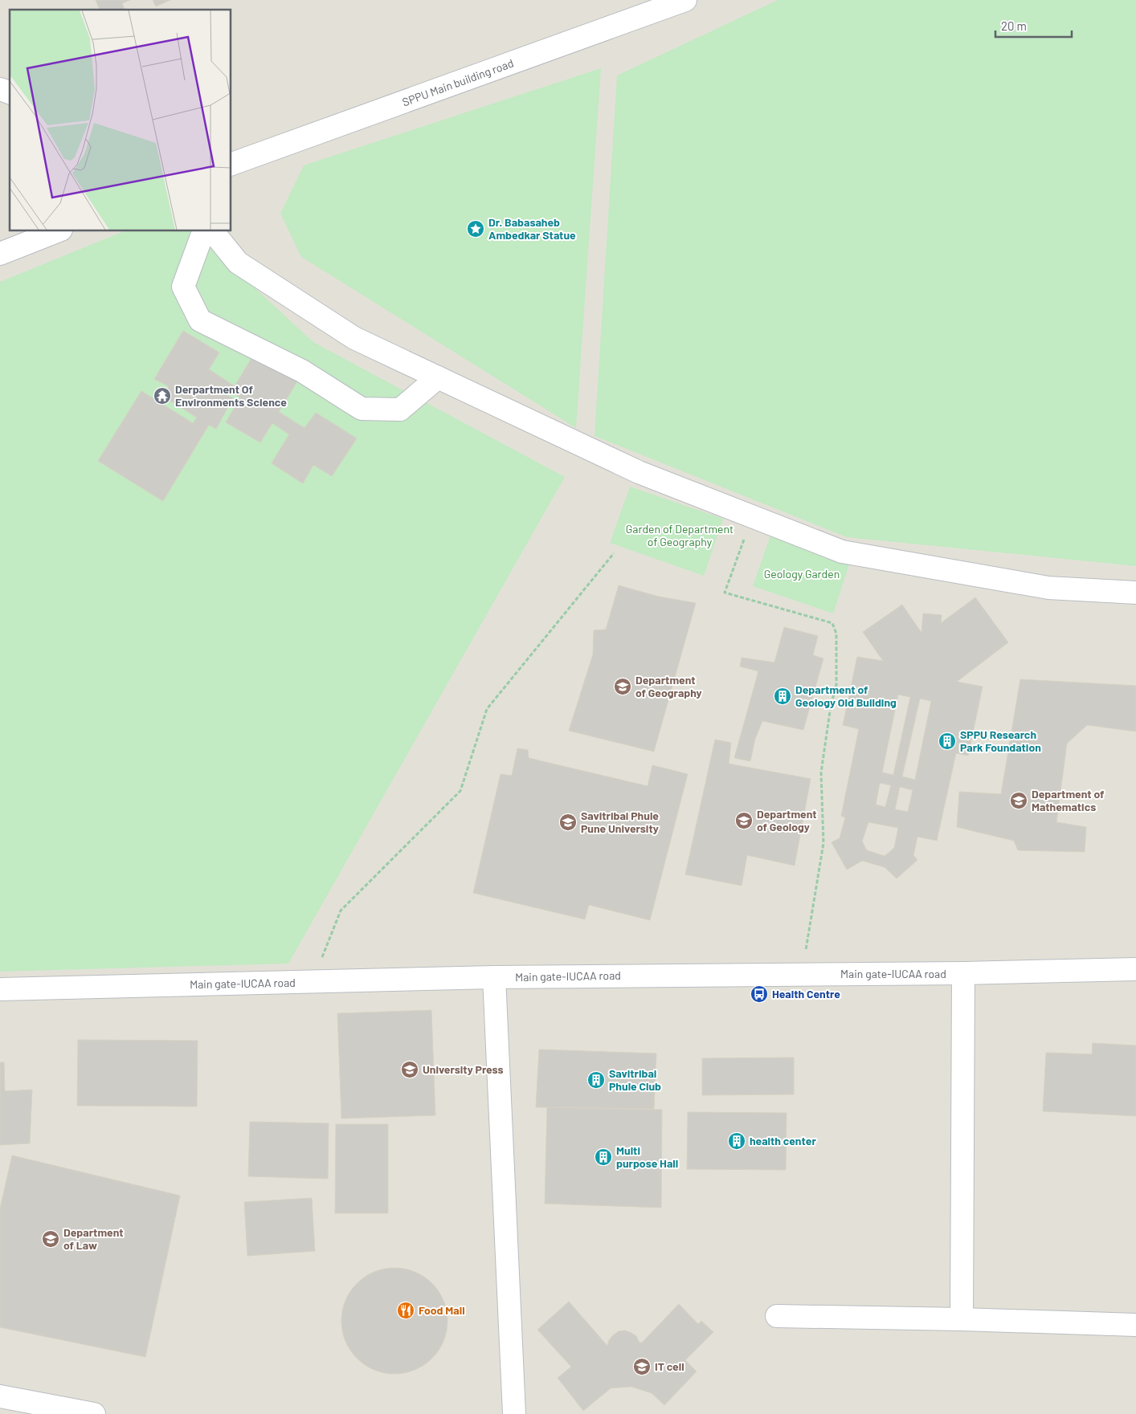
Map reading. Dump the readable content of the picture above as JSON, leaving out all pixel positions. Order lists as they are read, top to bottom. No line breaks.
{"streets":{"street":["SPPU Main building road","Main gate-IUCAA road"]},"parks":["Garden of Department of Geography","Geology Garden"],"places":{"place":["Dr. Babasaheb Ambedkar Statue"],"temple":["Derpartment Of Environments Science"],"school or university":["Department of Geography","Department of Mathematics","Department of Geology","Savitribai Phule Pune University","University Press","Department of Law","IT cell"],"building":["Department of Geology Old Building","SPPU Research Park Foundation","Savitribai Phule Club","health center","Multi purpose Hall"],"bus stop":["Health Centre"],"restaurant":["Food Mall"]},"scale_bar":"20 m"}
